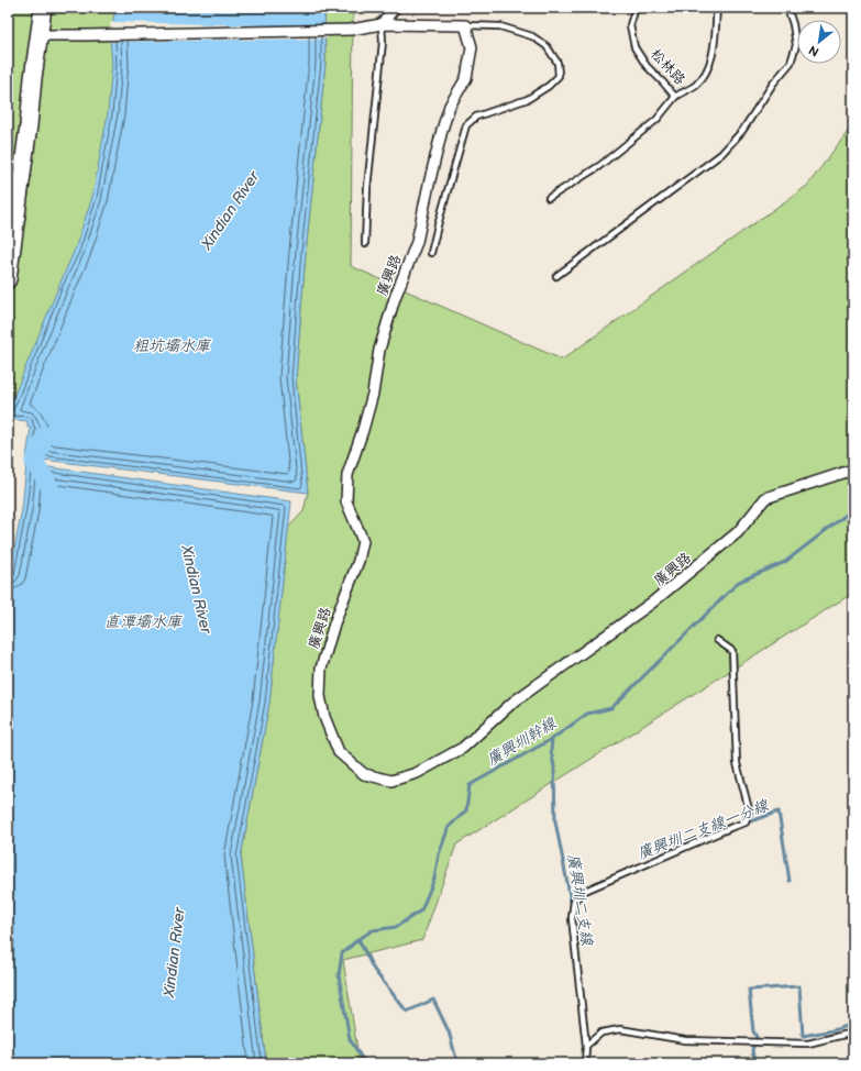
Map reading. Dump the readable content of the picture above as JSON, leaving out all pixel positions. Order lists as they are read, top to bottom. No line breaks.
{"streets":{"street":["廣興路"],"lane":["松林路"]},"water":["Xindian River","粗坑壩水庫","直潭壩水庫","廣興圳幹線","廣興圳二支線一分線","廣興圳二支線"],"north":"bottom left"}
